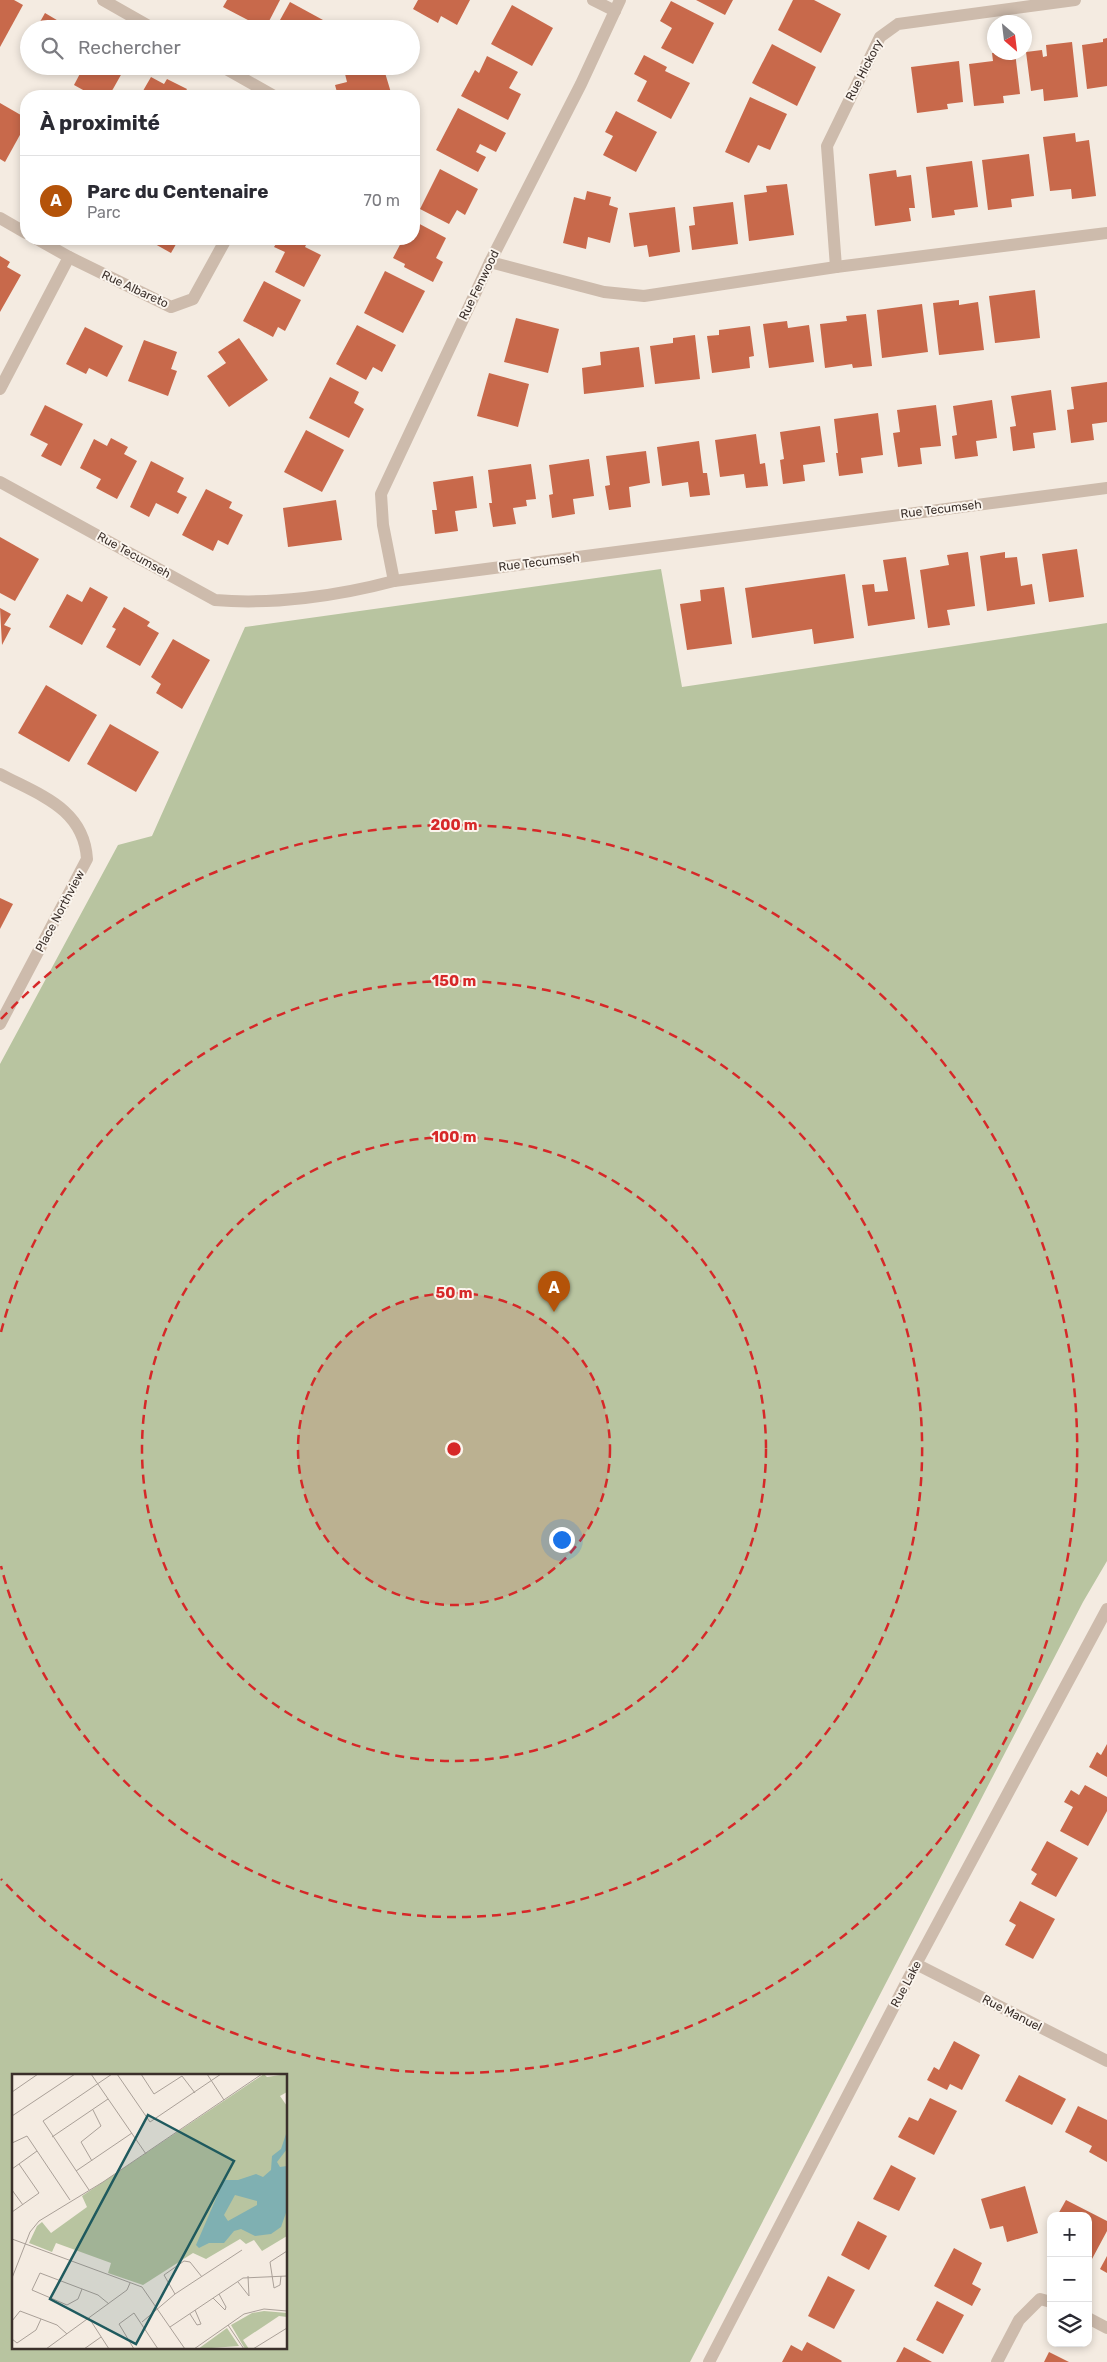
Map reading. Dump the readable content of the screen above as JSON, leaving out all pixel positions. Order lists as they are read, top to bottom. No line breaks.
{"streets":{"street":["Rue Hickory","Rue Fenwood","Rue Albareto","Rue Tecumseh","Place Northview","Rue Lake","Rue Manuel"]},"crossings":[["Rue Fenwood","Rue Tecumseh"],["Rue Lake","Rue Manuel"]],"north":"bottom right","page":{"search":"Rechercher","heading":"À proximité","list":[{"mark":"A","name":"Parc du Centenaire","note":"Parc","value":"70 m"}],"pins":"A","map_buttons":["+","−"]},"rings":["200 m","150 m","100 m","50 m"]}
